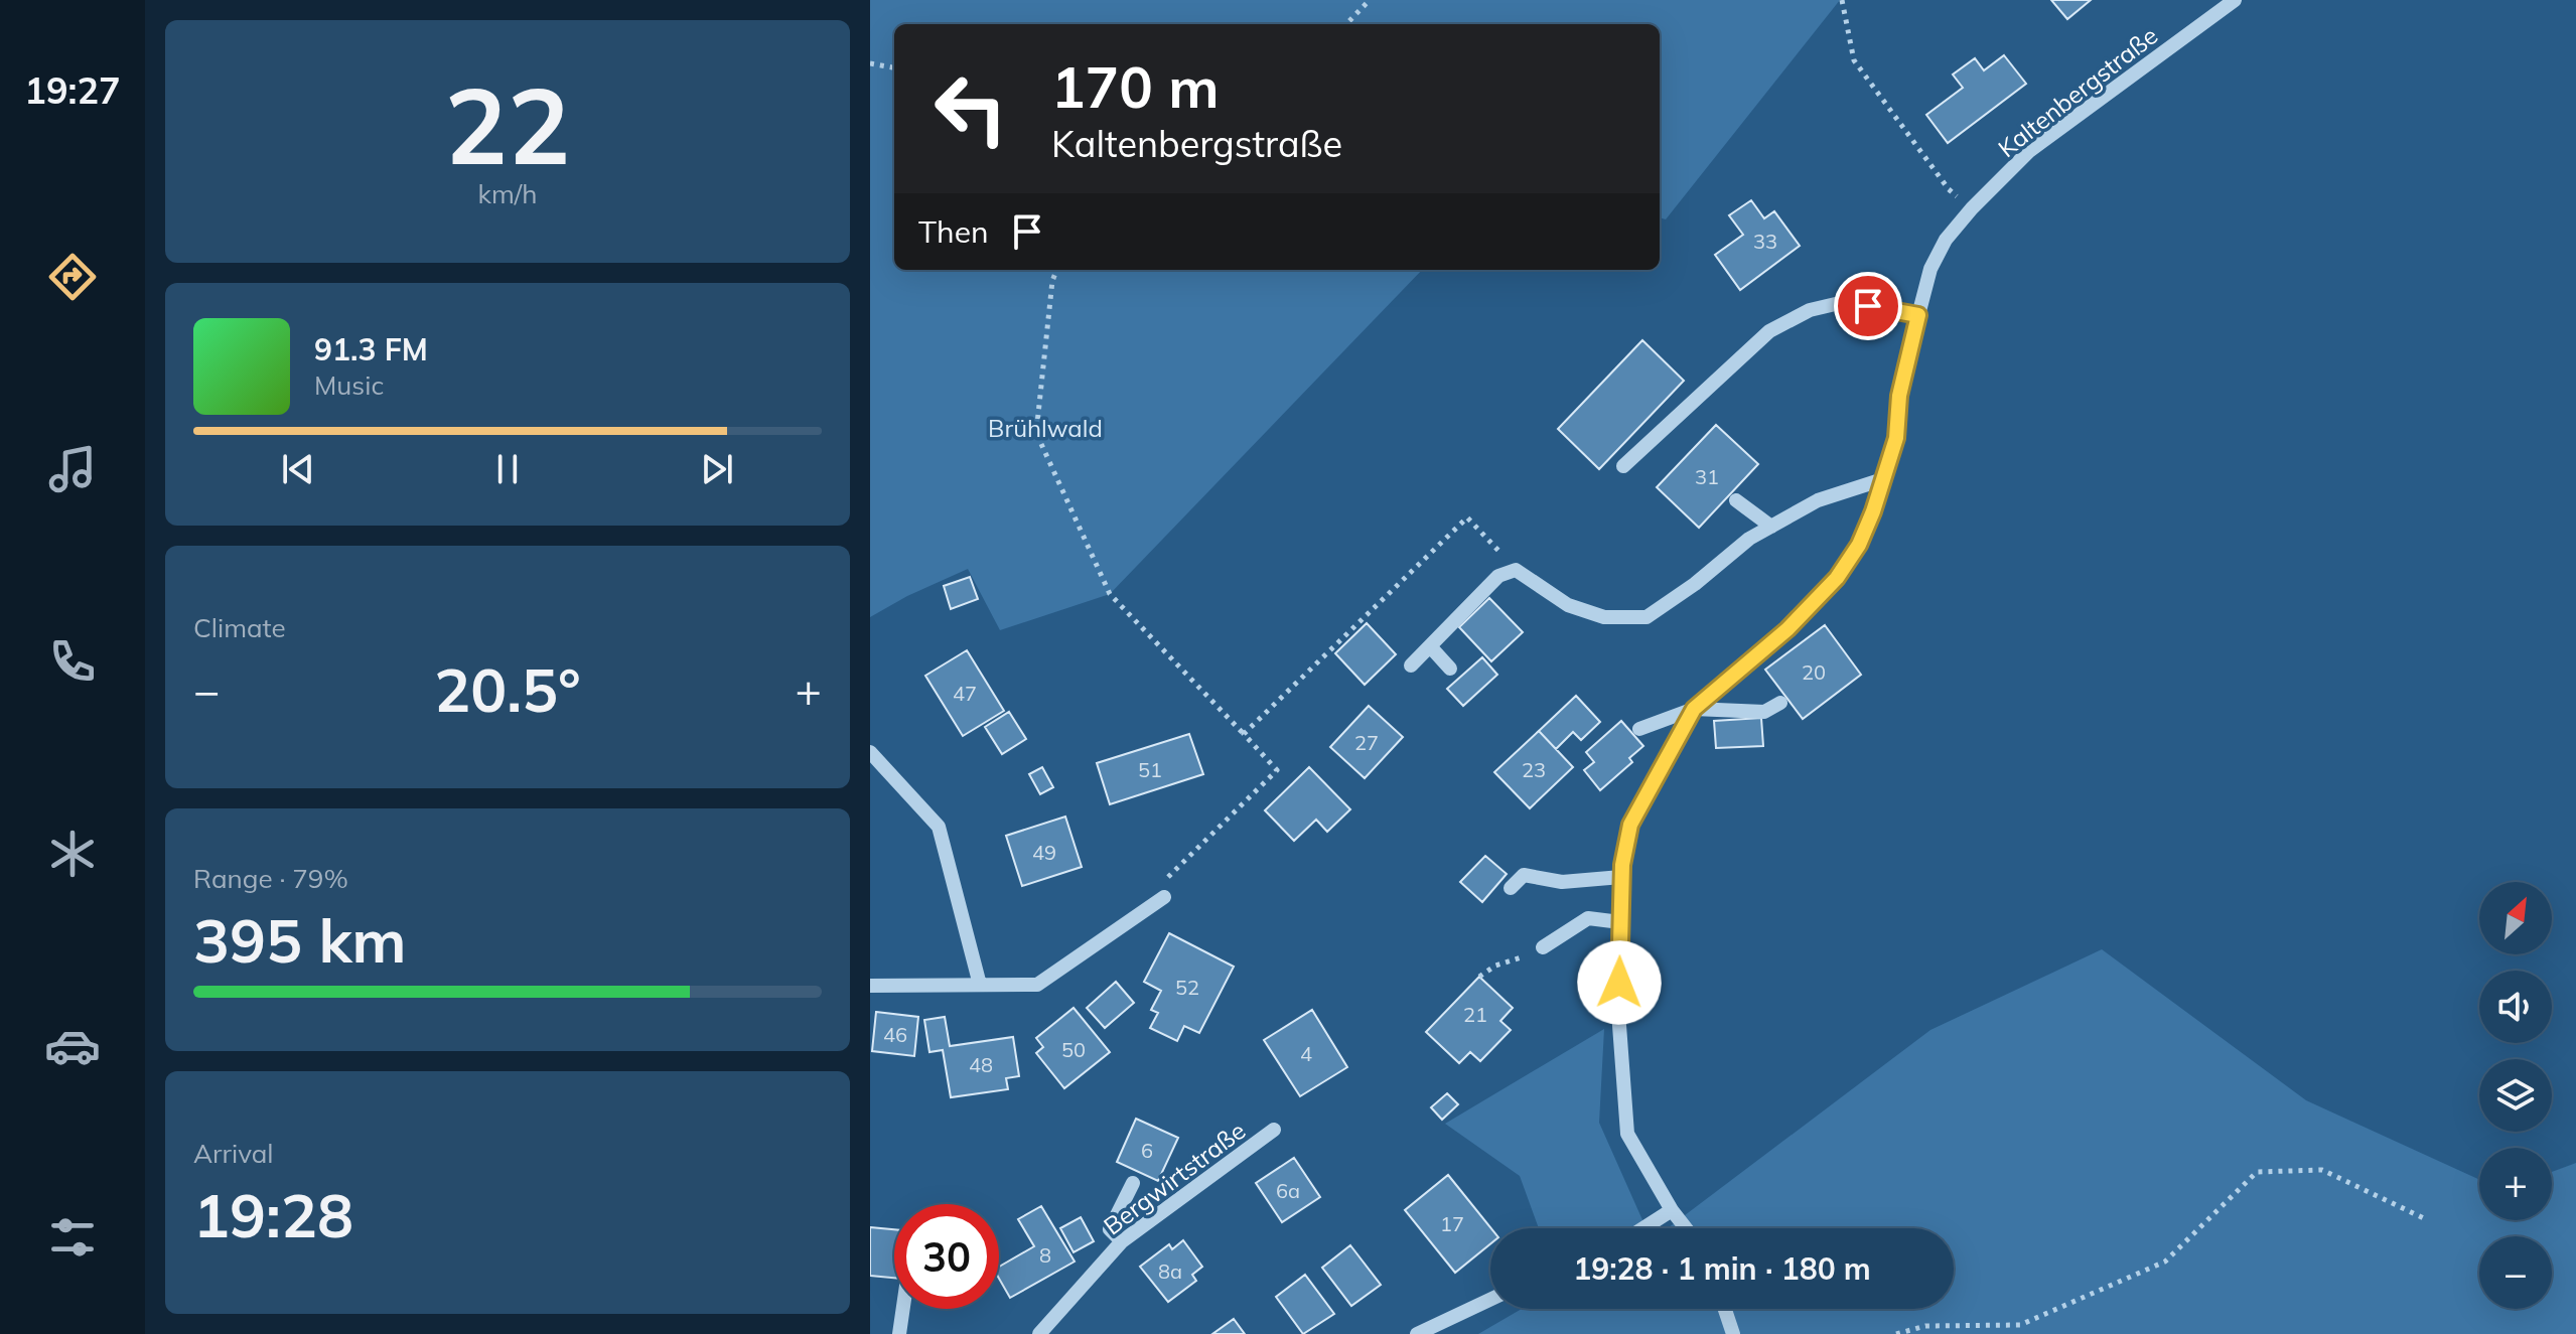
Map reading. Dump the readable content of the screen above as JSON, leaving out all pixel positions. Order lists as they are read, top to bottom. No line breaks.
{"streets":{"street":["Kaltenbergstraße","Bergwirtstraße"]},"parks":["Brühlwald"],"house_numbers":["33","31","20","47","27","51","23","49","52","21","46","50","4","48","6","6a","17","8","8a"],"north":"top right","page":{"tabs":"19:27","tile":[["22","km/h"],"Climate",["Range · 79%","395 km"],["Arrival","19:28"]],"turn":["170 m","Kaltenbergstraße"],"then":"Then","song":["91.3 FM","Music"],"heat":["−","20.5°","+"],"map_buttons":["+","−"],"limit":"30","trip":"19:28 · 1 min · 180 m"}}
